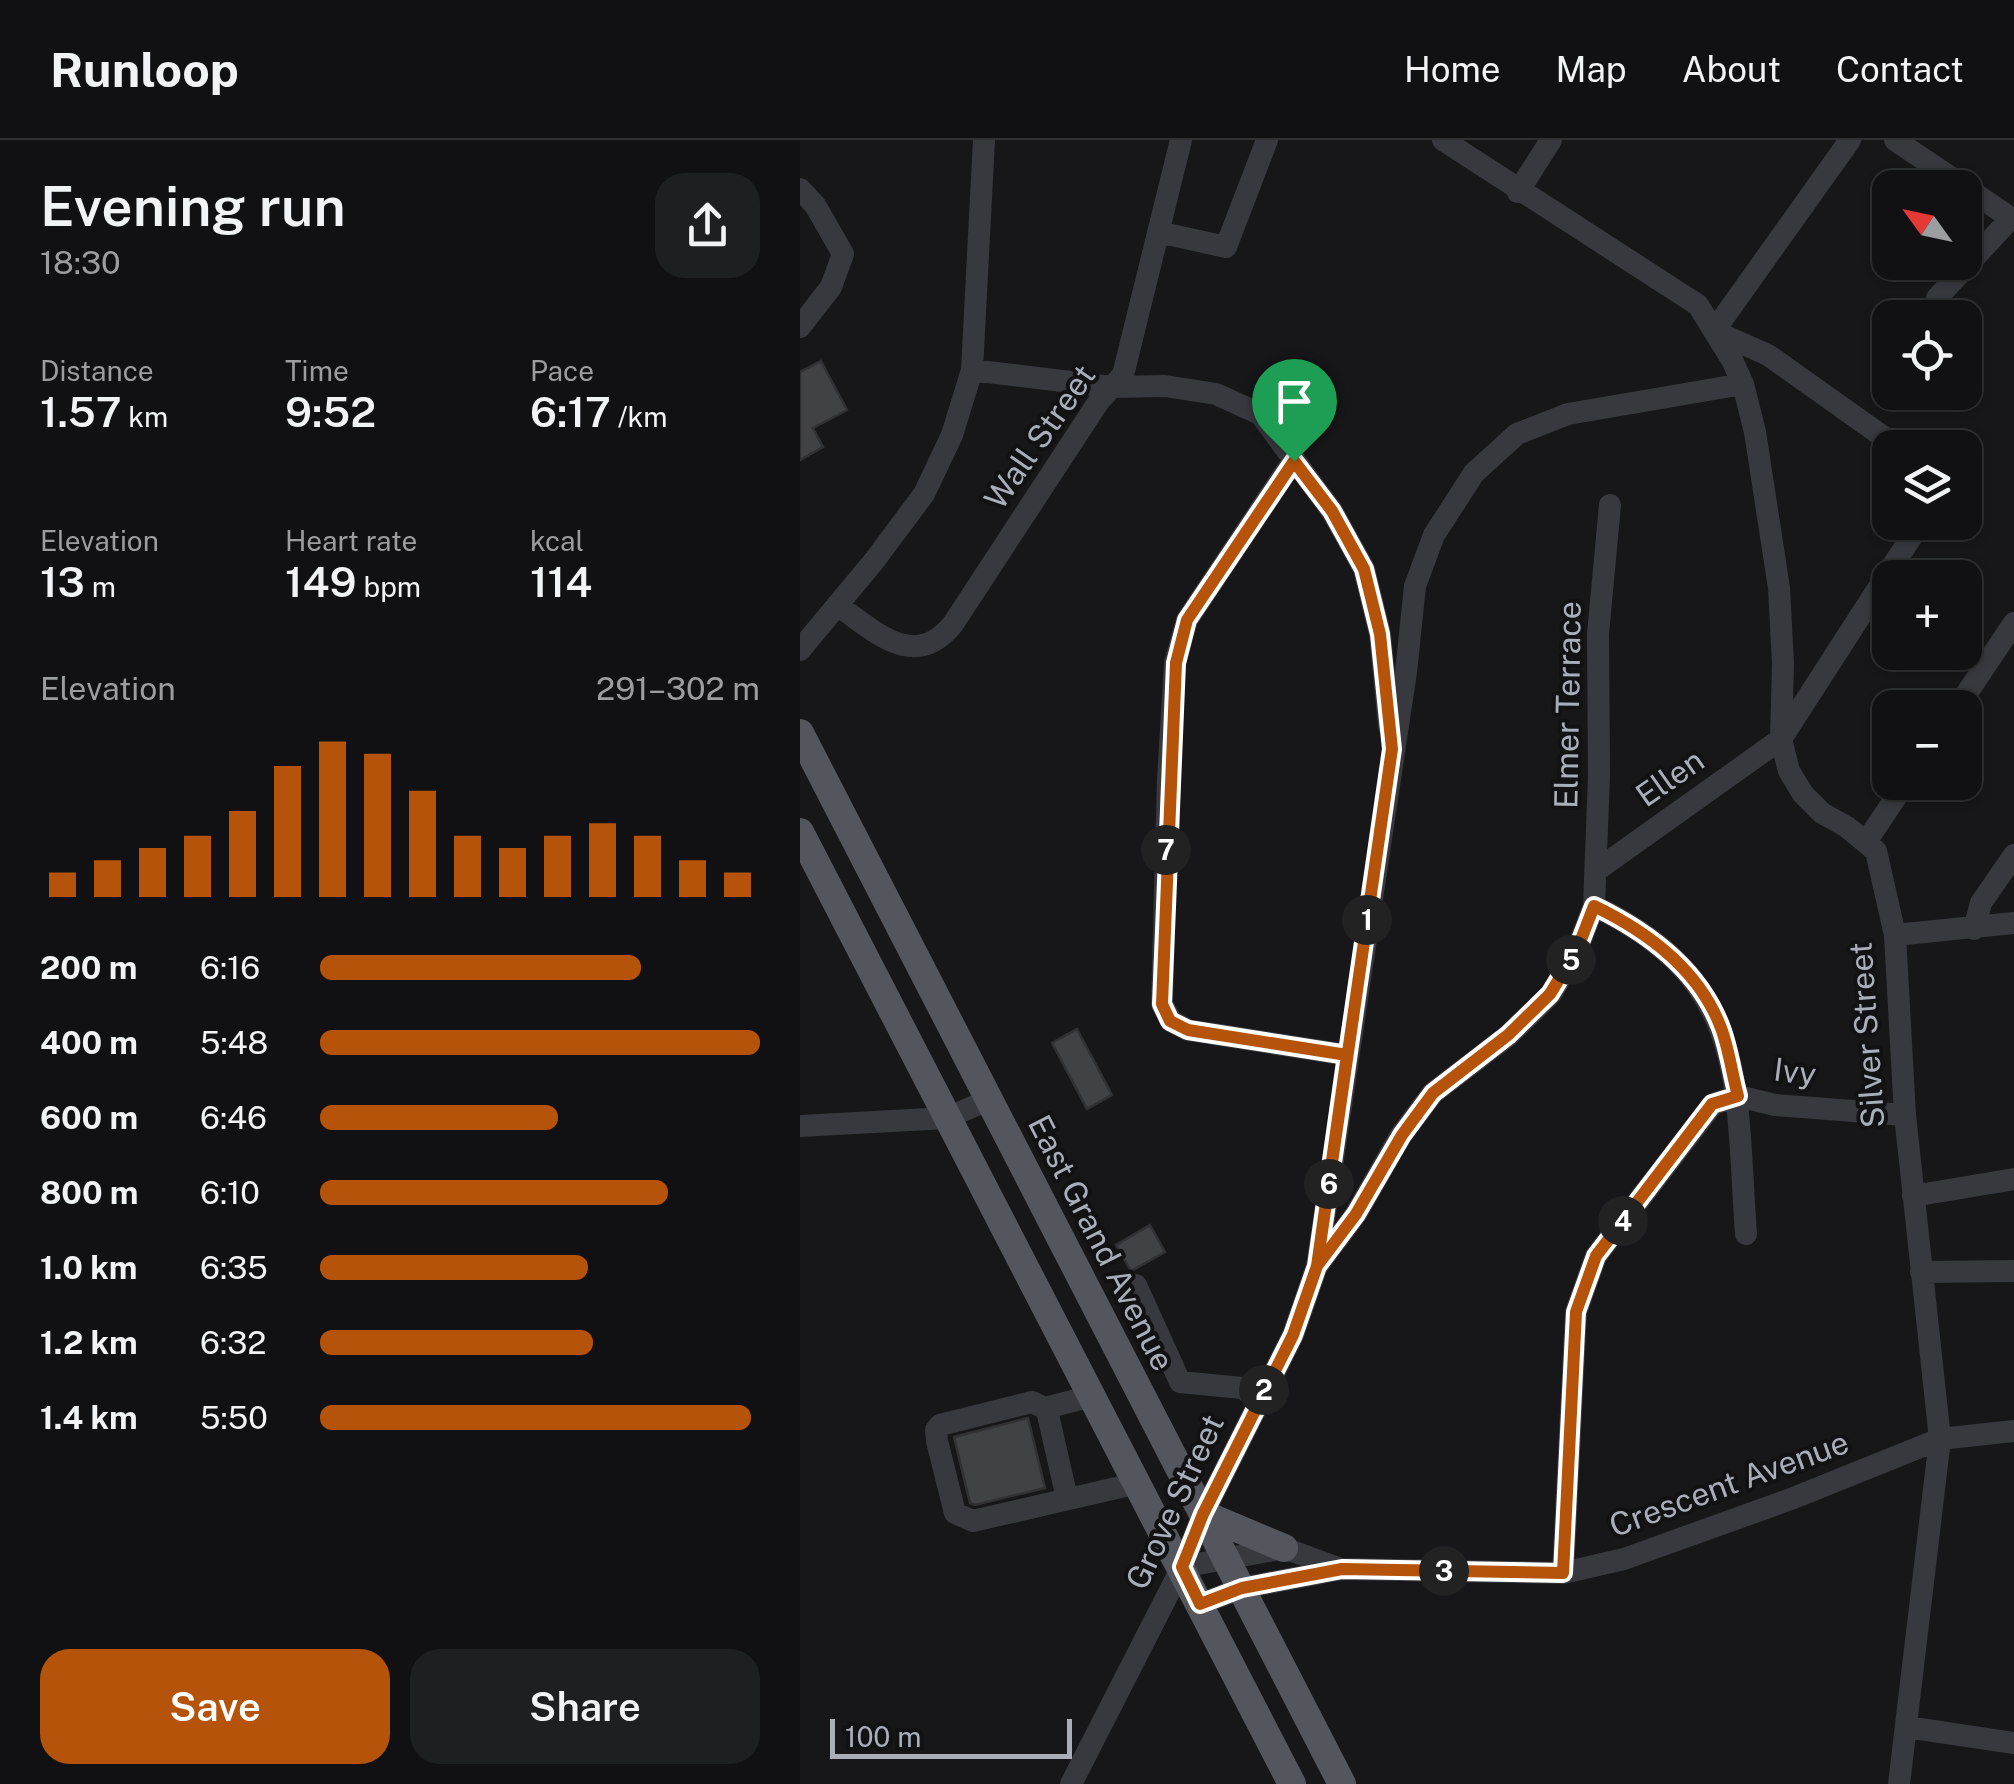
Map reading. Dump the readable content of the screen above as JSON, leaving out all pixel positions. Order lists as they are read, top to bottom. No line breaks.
{"streets":{"main road":["East Grand Avenue"],"street":["Wall Street","Elmer Terrace","Ellen","Silver Street","Ivy","Crescent Avenue","Grove Street"]},"crossings":[["Elmer Terrace","Ellen"],["Elmer Terrace","Grove Street"],["Silver Street","Ivy"],["Silver Street","Crescent Avenue"],["East Grand Avenue","Crescent Avenue"],["East Grand Avenue","Grove Street"],["Crescent Avenue","Grove Street"]],"scale_bar":"100 m","north":"top left","page":{"header":"Runloop","nav":["Home","Map","About","Contact"],"heading":["Evening run","18:30"],"map_buttons":["+","−"],"stats":[["Distance","1.57 km"],["Time","9:52"],["Pace","6:17 /km"],["Elevation","13 m"],["Heart rate","149 bpm"],["kcal","114"]],"chart":["Elevation","291–302 m"],"pins":["7","1","5","6","4","2","3"],"list":[{"name":"200 m","note":"6:16"},{"name":"400 m","note":"5:48"},{"name":"600 m","note":"6:46"},{"name":"800 m","note":"6:10"},{"name":"1.0 km","note":"6:35"},{"name":"1.2 km","note":"6:32"},{"name":"1.4 km","note":"5:50"}],"buttons":["Save","Share"],"scale":"100 m"}}
